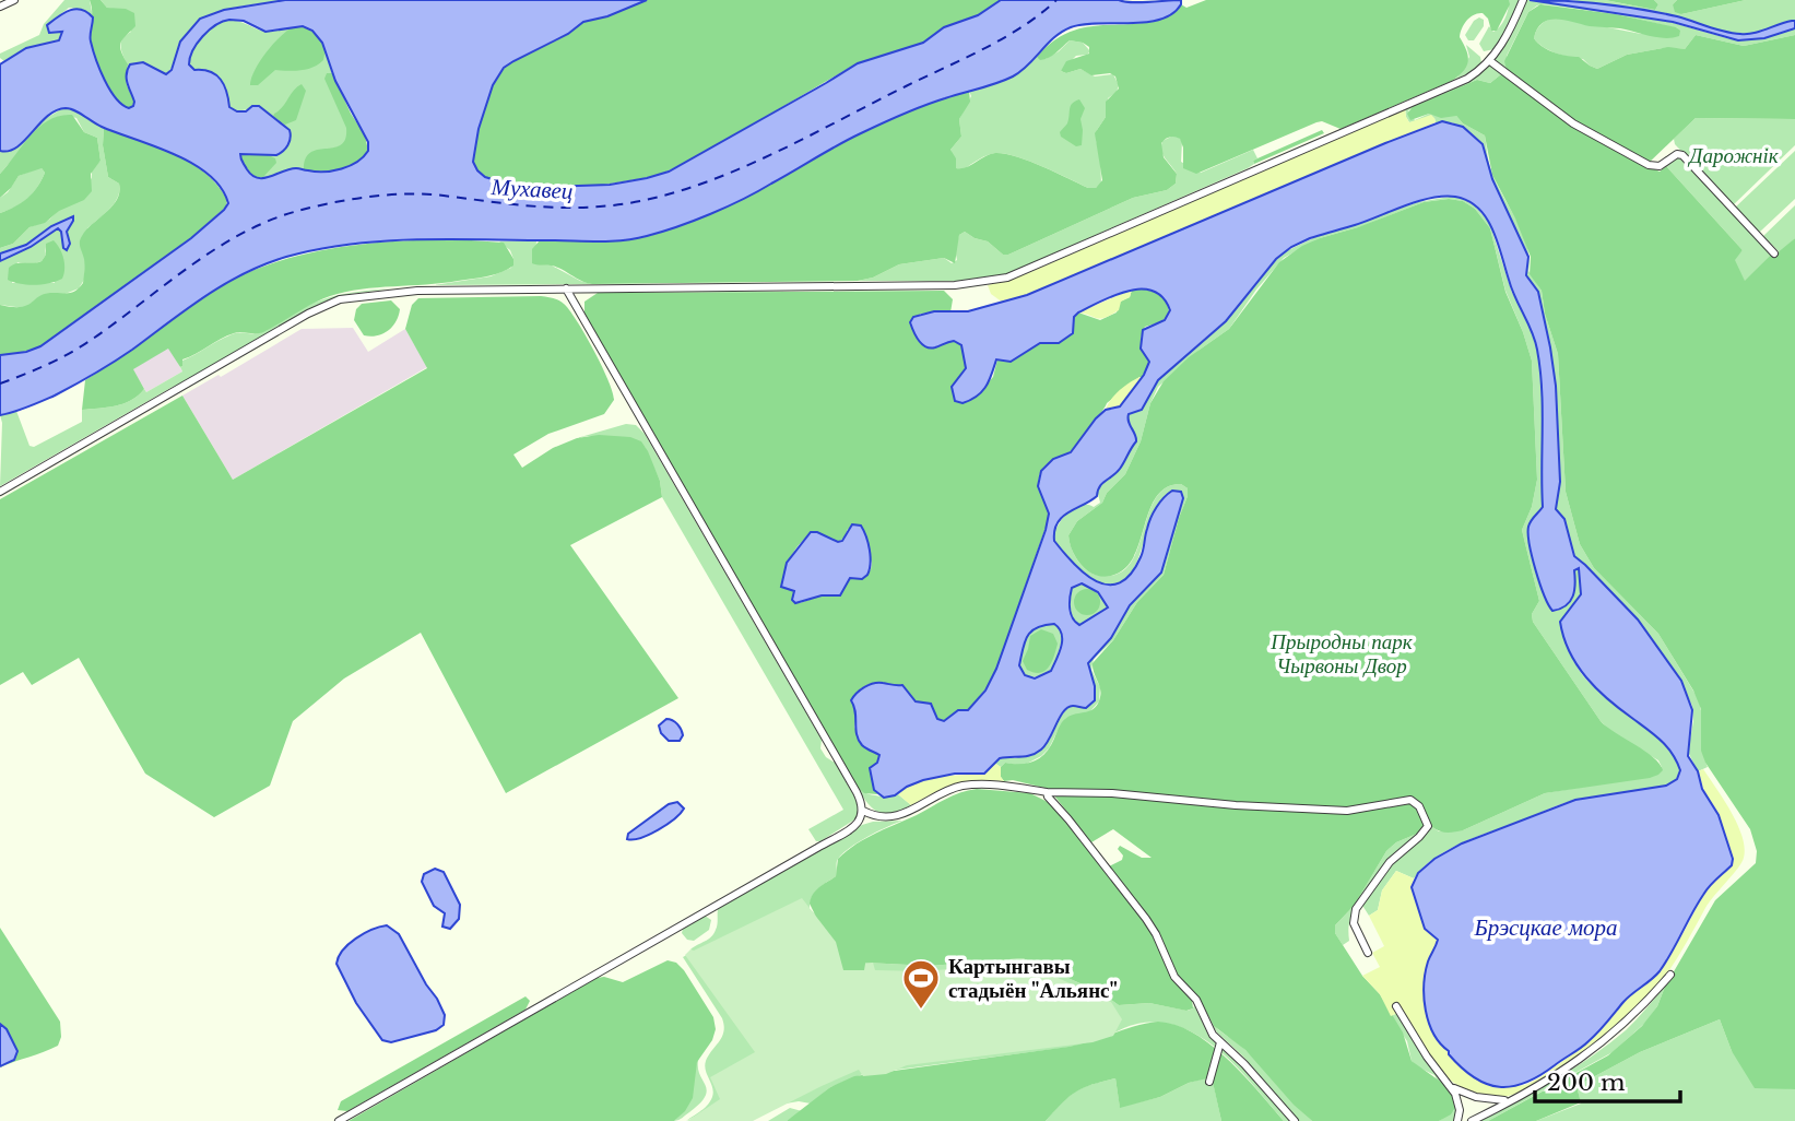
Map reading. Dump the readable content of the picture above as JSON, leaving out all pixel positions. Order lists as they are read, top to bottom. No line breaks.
{"water":["Мухавец","Брэсцкае мора"],"parks":["Дарожнік","Прыродны парк Чырвоны Двор"],"places":{"sports":["Картынгавы стадыён \"Альянс\""]},"scale_bar":"200 m"}
